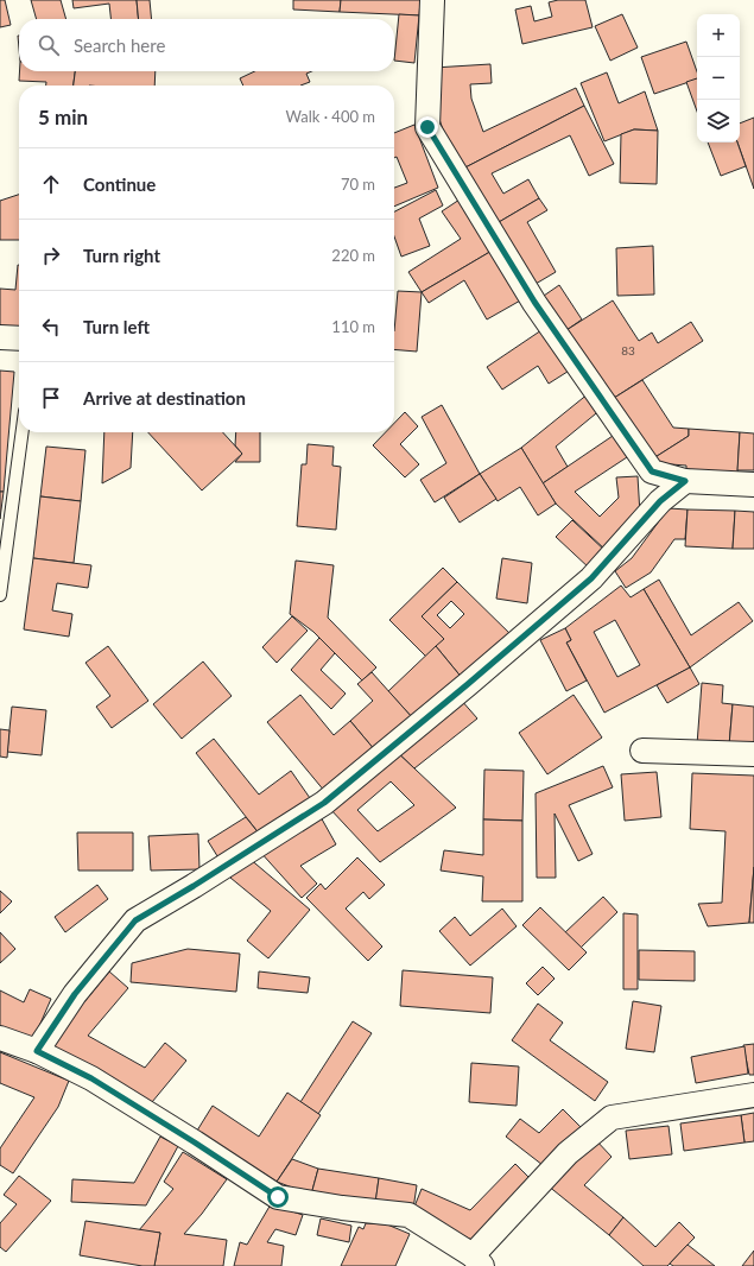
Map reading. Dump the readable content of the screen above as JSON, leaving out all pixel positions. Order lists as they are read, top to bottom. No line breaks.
{"house_numbers":["83"],"page":{"map_buttons":["+","−"],"search":"Search here","heading":["5 min","Walk · 400 m"],"list":[["Continue","70 m"],["Turn right","220 m"],["Turn left","110 m"],"Arrive at destination"]}}
